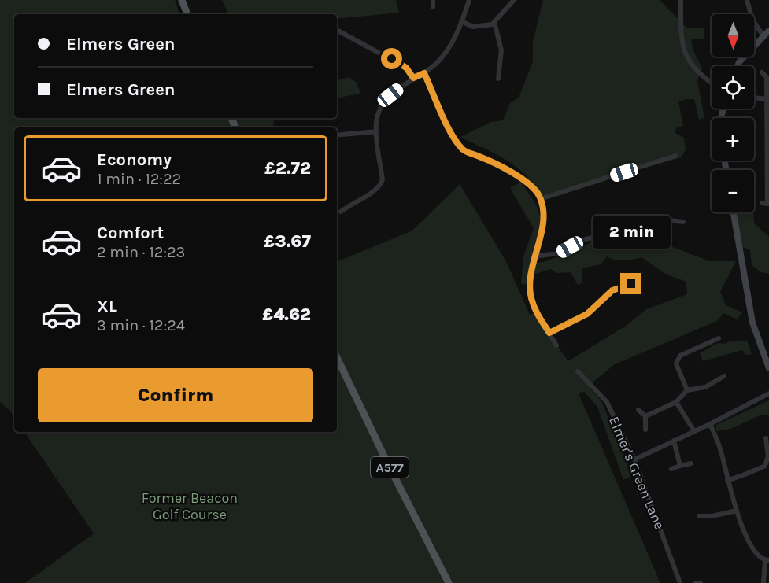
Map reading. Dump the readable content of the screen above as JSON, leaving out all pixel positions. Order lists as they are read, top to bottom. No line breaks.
{"streets":{"main road":["A577"],"street":["Elmer's Green Lane"]},"parks":["Former Beacon Golf Course"],"north":"bottom","page":{"map_buttons":["+","−"],"banner":["Elmers Green","Elmers Green"],"list":[{"name":"Economy","note":"1 min · 12:22","value":"£2.72"},{"name":"Comfort","note":"2 min · 12:23","value":"£3.67"},{"name":"XL","note":"3 min · 12:24","value":"£4.62"}],"bubble":"2 min","buttons":"Confirm"}}
